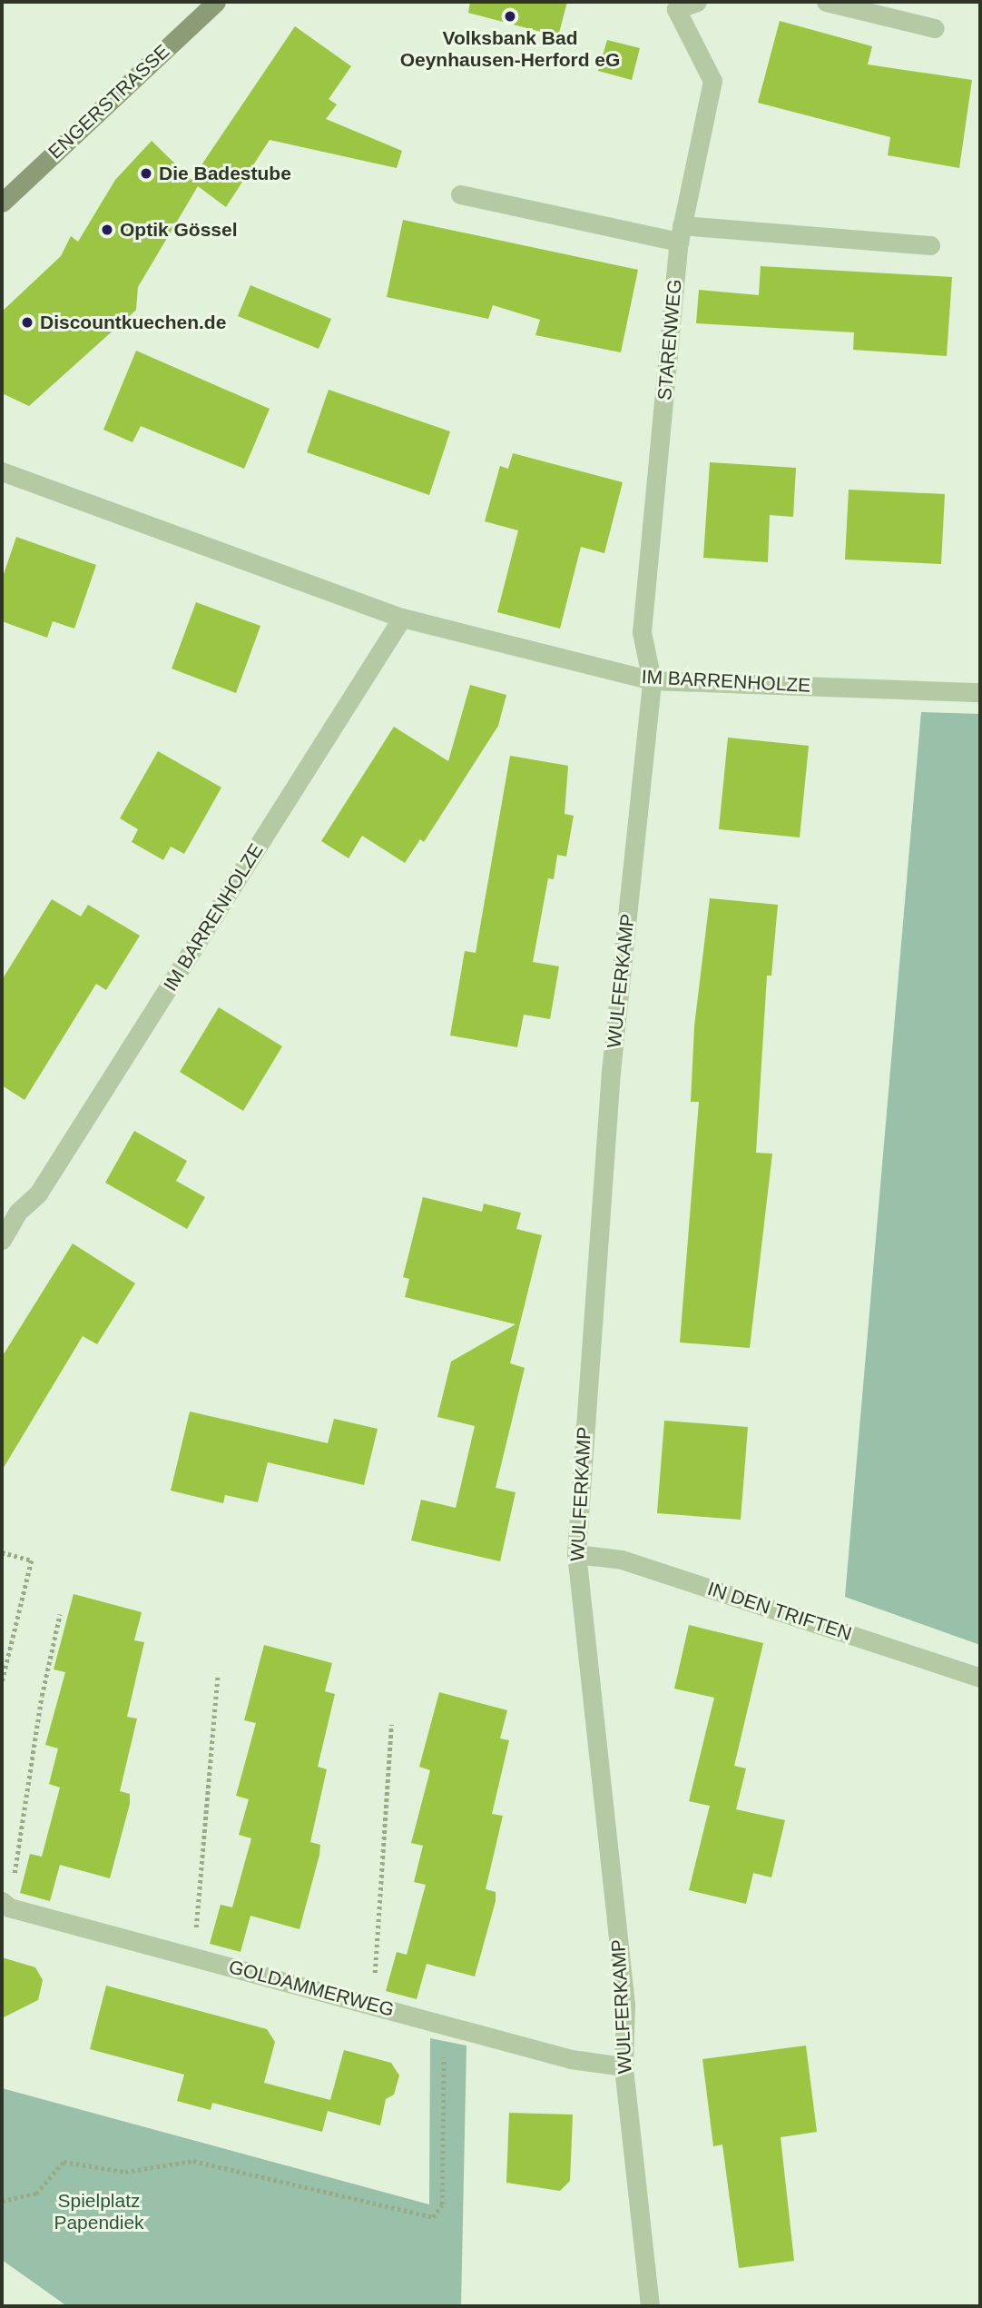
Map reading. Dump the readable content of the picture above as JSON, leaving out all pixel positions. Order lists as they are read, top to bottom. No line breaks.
{"streets":{"main road":["ENGERSTRASSE"],"street":["STARENWEG","IM BARRENHOLZE","WULFERKAMP","IN DEN TRIFTEN","GOLDAMMERWEG"]},"crossings":[["STARENWEG","IM BARRENHOLZE"],["STARENWEG","WULFERKAMP"],["IM BARRENHOLZE","WULFERKAMP"],["WULFERKAMP","IN DEN TRIFTEN"],["WULFERKAMP","GOLDAMMERWEG"]],"parks":["Spielplatz Papendiek"],"places":["Volksbank Bad Oeynhausen-Herford eG","Die Badestube","Optik Gössel","Discountkuechen.de"]}
